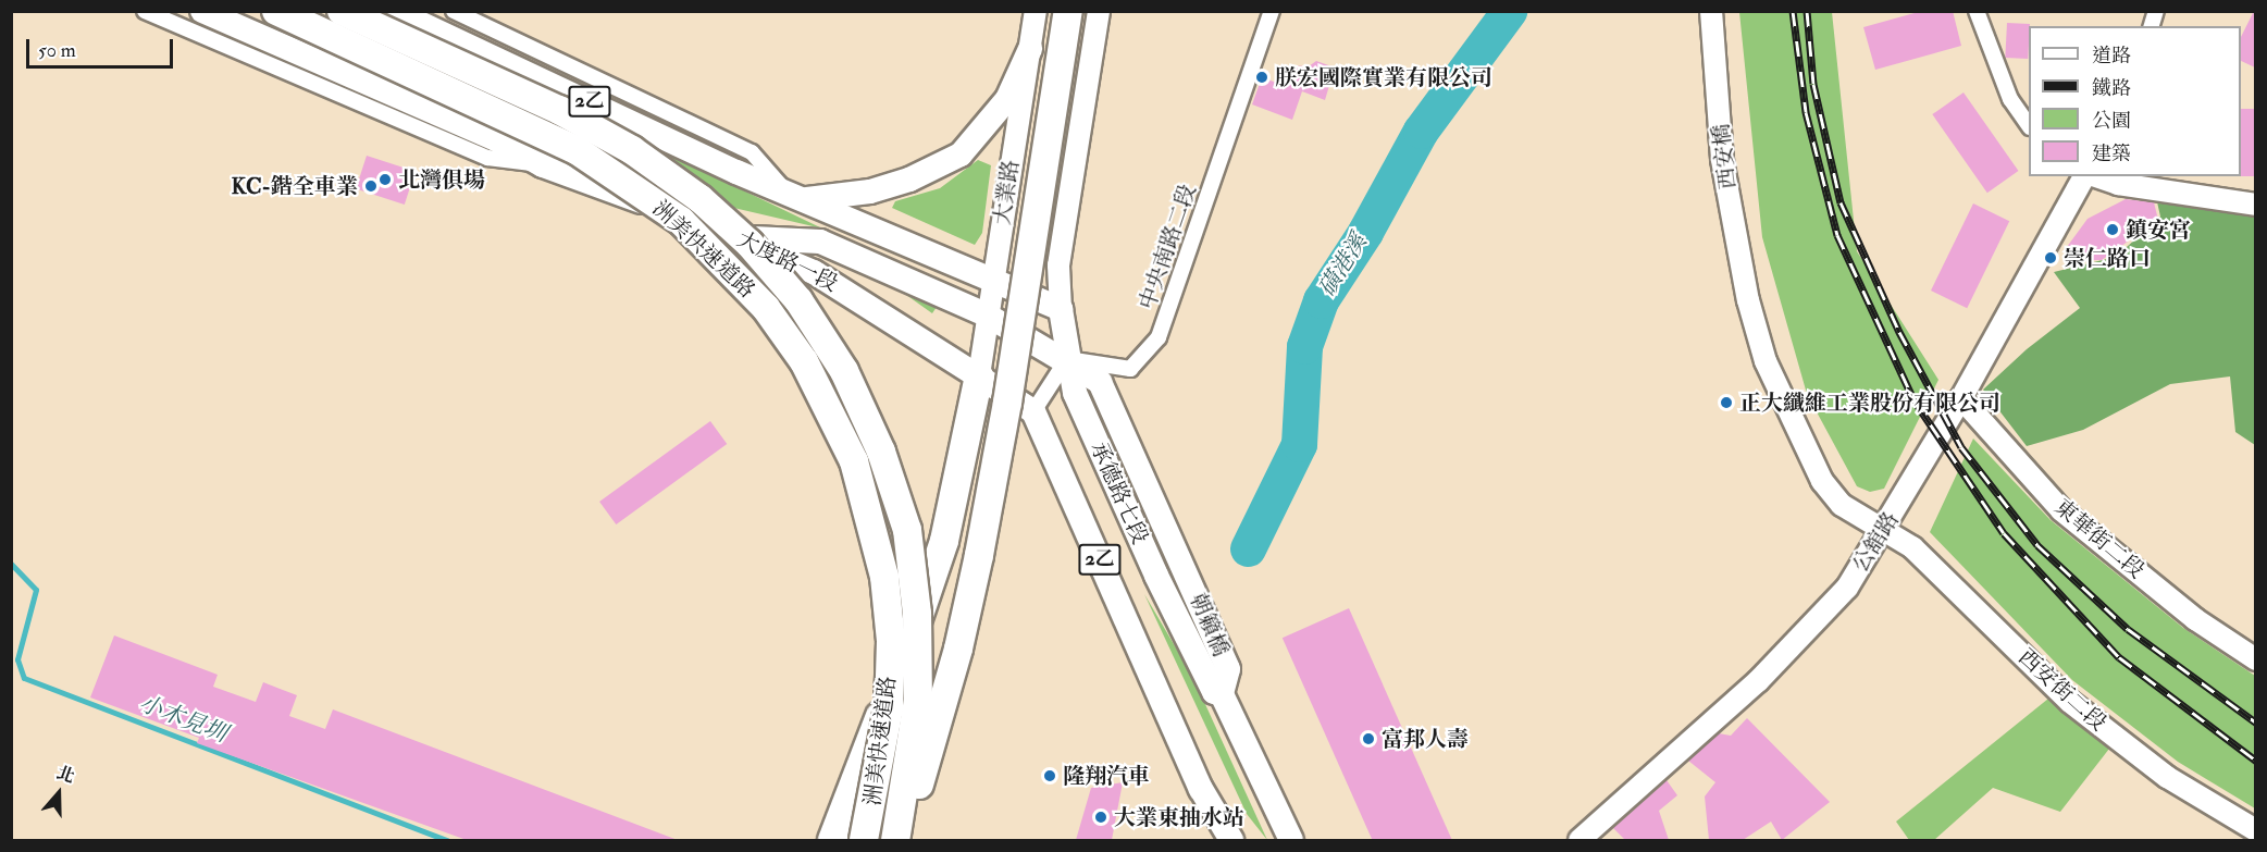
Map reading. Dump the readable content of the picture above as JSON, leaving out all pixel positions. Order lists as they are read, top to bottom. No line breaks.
{"streets":{"highway":["洲美快速道路"],"main road":["2乙","大度路一段","承德路七段","朝籟橋"],"street":["西安橋","大業路","中央南路二段","東華街二段","公舘路","西安街二段"]},"crossings":[["2乙","大業路"],["2乙","承德路七段"],["2乙","朝籟橋"],["西安橋","公舘路"],["西安橋","西安街二段"],["大業路","大度路一段"],["中央南路二段","承德路七段"],["承德路七段","朝籟橋"],["東華街二段","公舘路"],["公舘路","西安街二段"]],"water":["磺港溪","小木見圳"],"places":["朕宏國際實業有限公司","北灣俱場","KC-鍇全車業","鎮安宮","崇仁路口","正大纖維工業股份有限公司","富邦人壽","隆翔汽車","大業東抽水站"],"legend":["道路","鐵路","公園","建築"],"scale_bar":"50 m","north":"top"}
